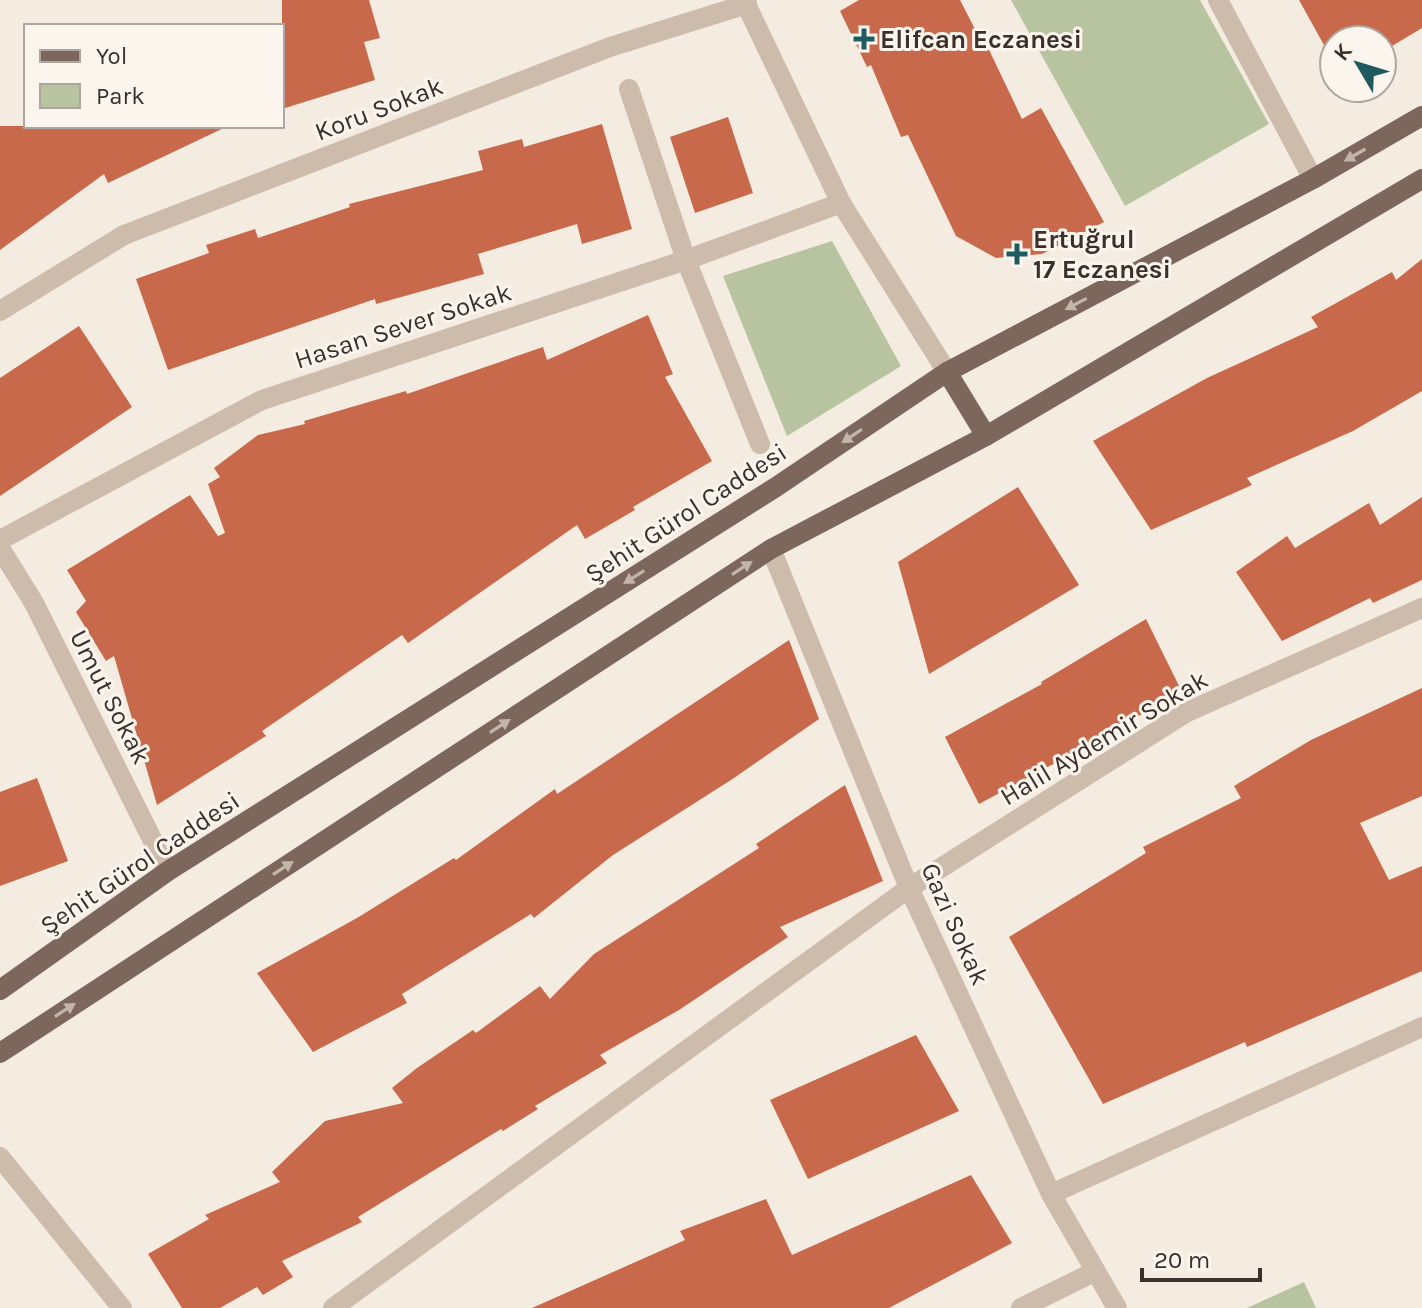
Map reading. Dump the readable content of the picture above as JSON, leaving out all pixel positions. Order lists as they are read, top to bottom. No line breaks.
{"streets":{"main road":["Şehit Gürol Caddesi"],"street":["Koru Sokak","Hasan Sever Sokak","Umut Sokak","Halil Aydemir Sokak","Gazi Sokak"]},"crossings":[["Şehit Gürol Caddesi","Umut Sokak"],["Halil Aydemir Sokak","Gazi Sokak"]],"places":{"health":["Elifcan Eczanesi","Ertuğrul 17 Eczanesi"]},"legend":["Yol","Park"],"scale_bar":"20 m","north":"top left"}
